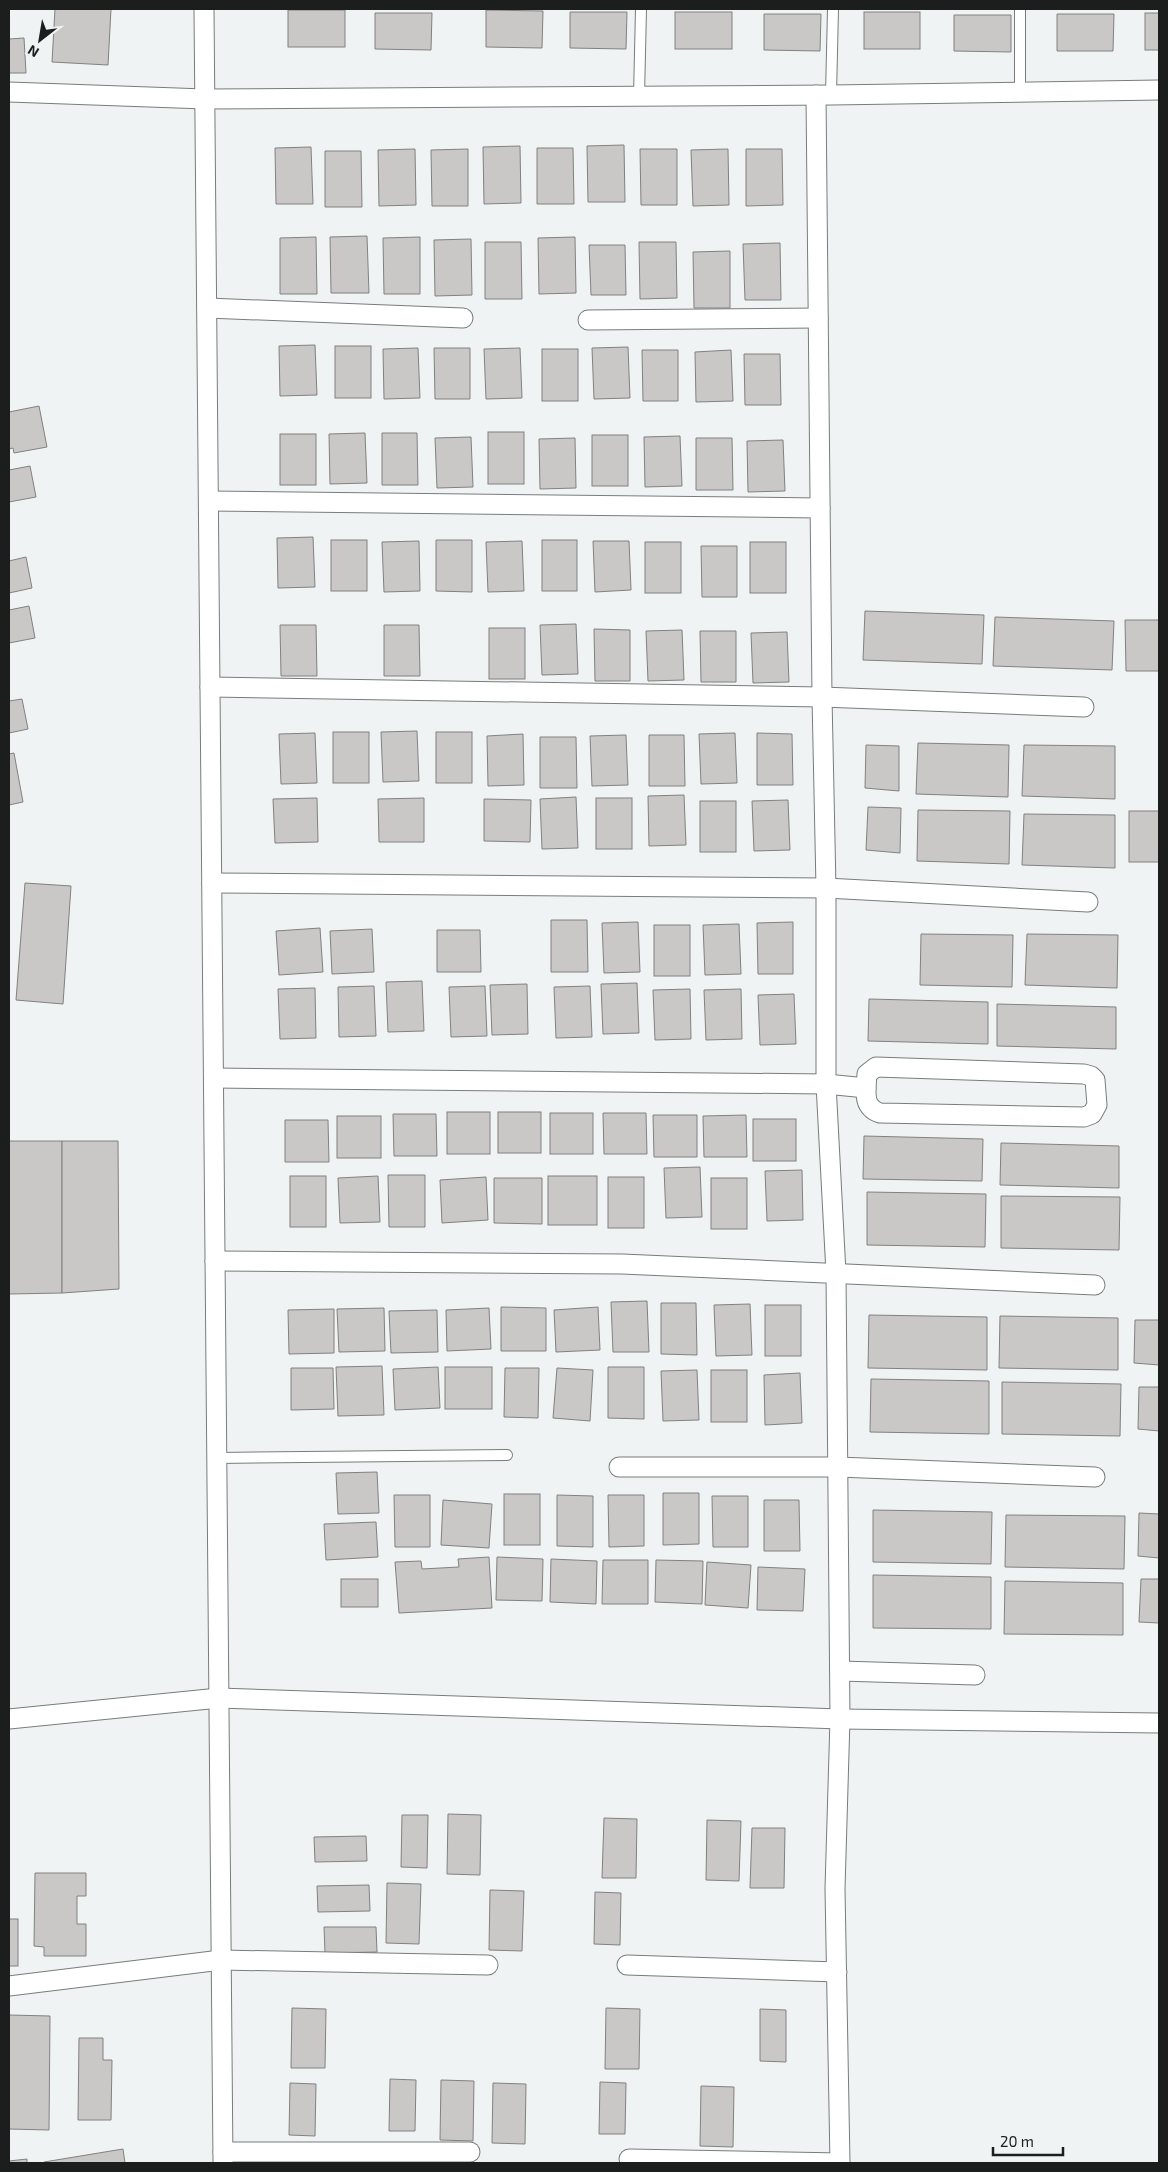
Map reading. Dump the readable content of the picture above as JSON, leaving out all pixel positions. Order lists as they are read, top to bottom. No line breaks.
{"scale_bar":"20 m","north":"bottom left"}
